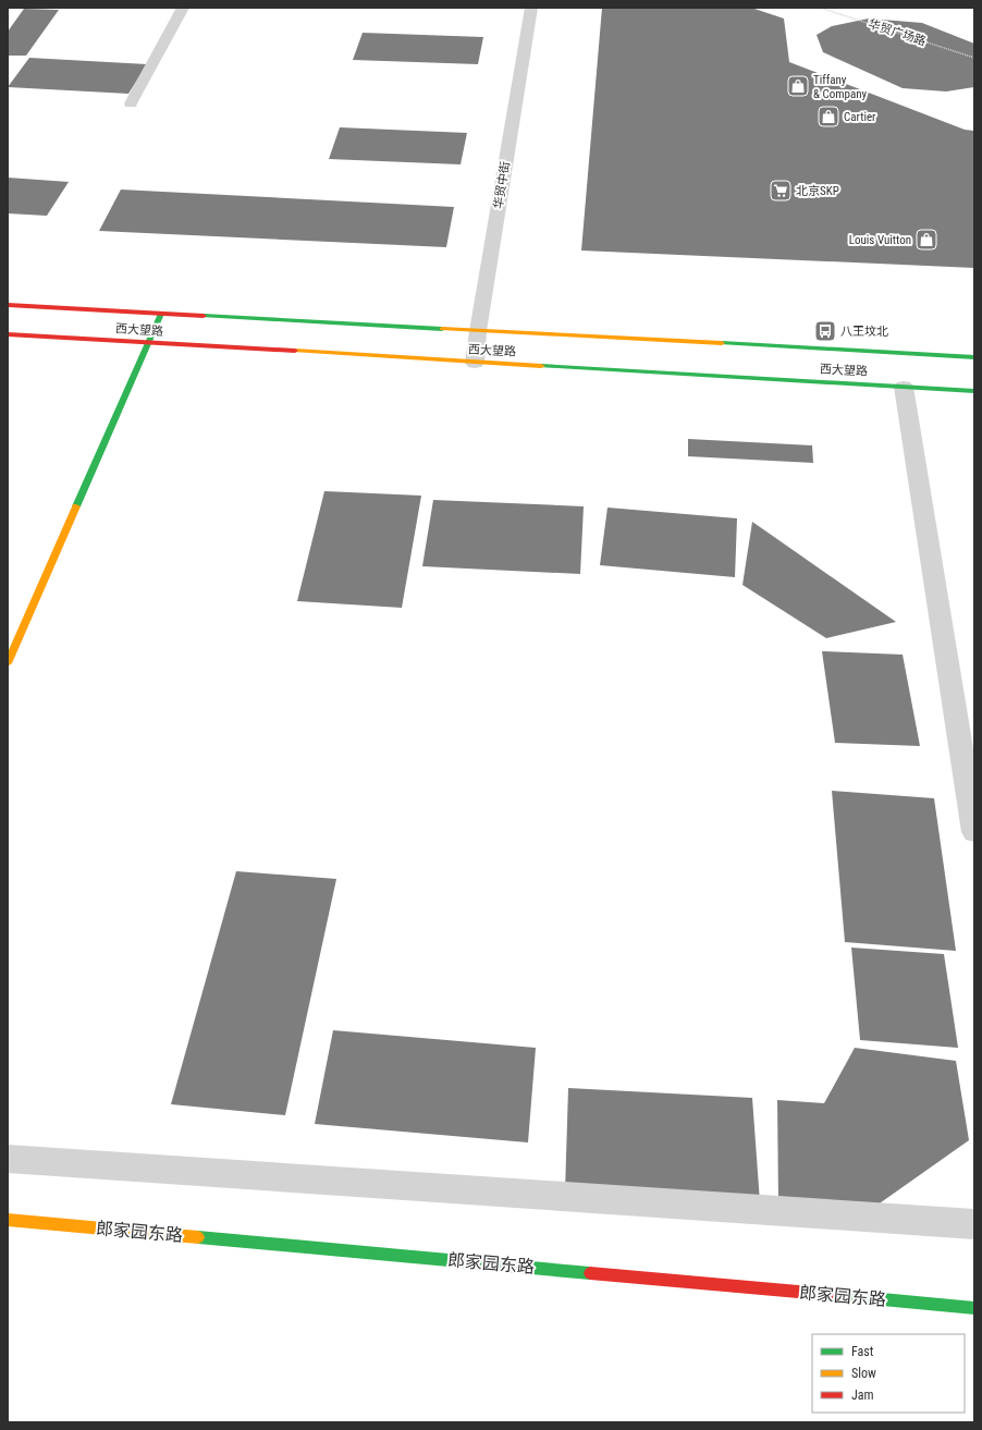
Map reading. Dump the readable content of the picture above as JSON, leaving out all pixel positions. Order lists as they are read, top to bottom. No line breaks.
{"streets":{"main road":["西大望路","郎家园东路"],"street":["华贸中街"],"path":["华贸广场路"]},"crossings":[["华贸中街","西大望路"]],"places":{"shop":["Tiffany & Company","Cartier","Louis Vuitton"],"supermarket":["北京SKP"],"bus stop":["八王坟北"]},"legend":["Fast","Slow","Jam"]}
